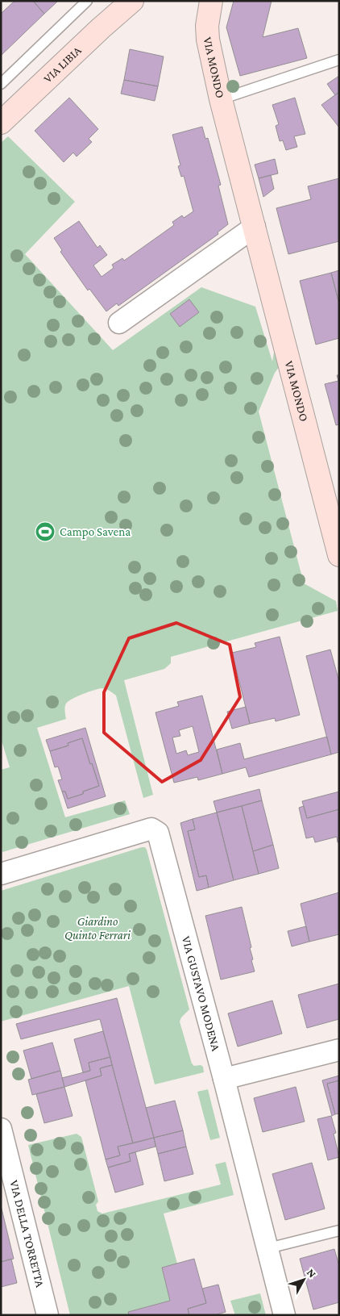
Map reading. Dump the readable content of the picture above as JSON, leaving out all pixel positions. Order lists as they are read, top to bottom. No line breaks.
{"streets":{"street":["VIA LIBIA","VIA MONDO","VIA GUSTAVO MODENA","VIA DELLA TORRETTA"]},"parks":["Giardino Quinto Ferrari"],"places":{"sports":["Campo Savena"]},"north":"top right"}
